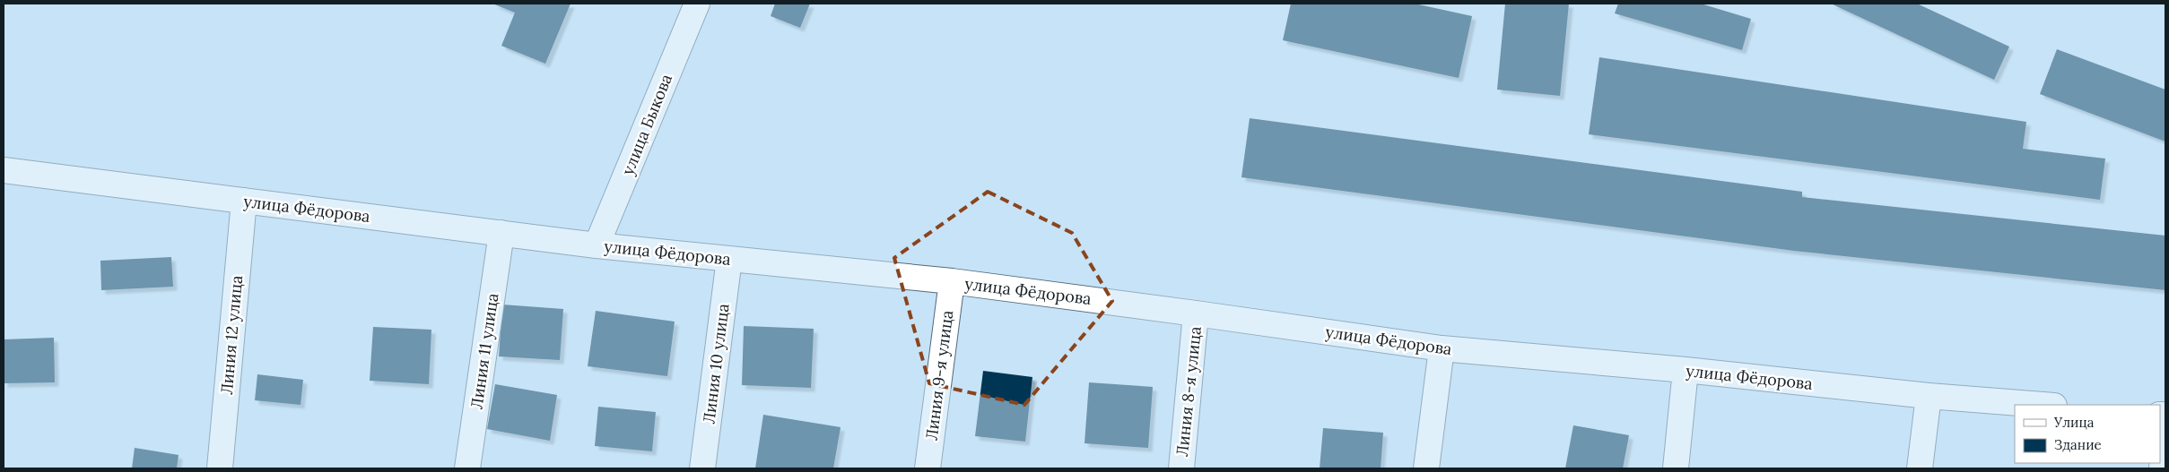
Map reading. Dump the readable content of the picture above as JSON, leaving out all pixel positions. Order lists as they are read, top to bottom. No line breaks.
{"streets":{"street":["улица Быкова","улица Фёдорова","Линия 12 улица","Линия 11 улица","Линия 10 улица","Линия 9-я улица","Линия 8-я улица"]},"crossings":[["улица Быкова","улица Фёдорова"],["улица Фёдорова","Линия 12 улица"],["улица Фёдорова","Линия 11 улица"],["улица Фёдорова","Линия 10 улица"],["улица Фёдорова","Линия 9-я улица"],["улица Фёдорова","Линия 8-я улица"]],"legend":["Улица","Здание"]}
